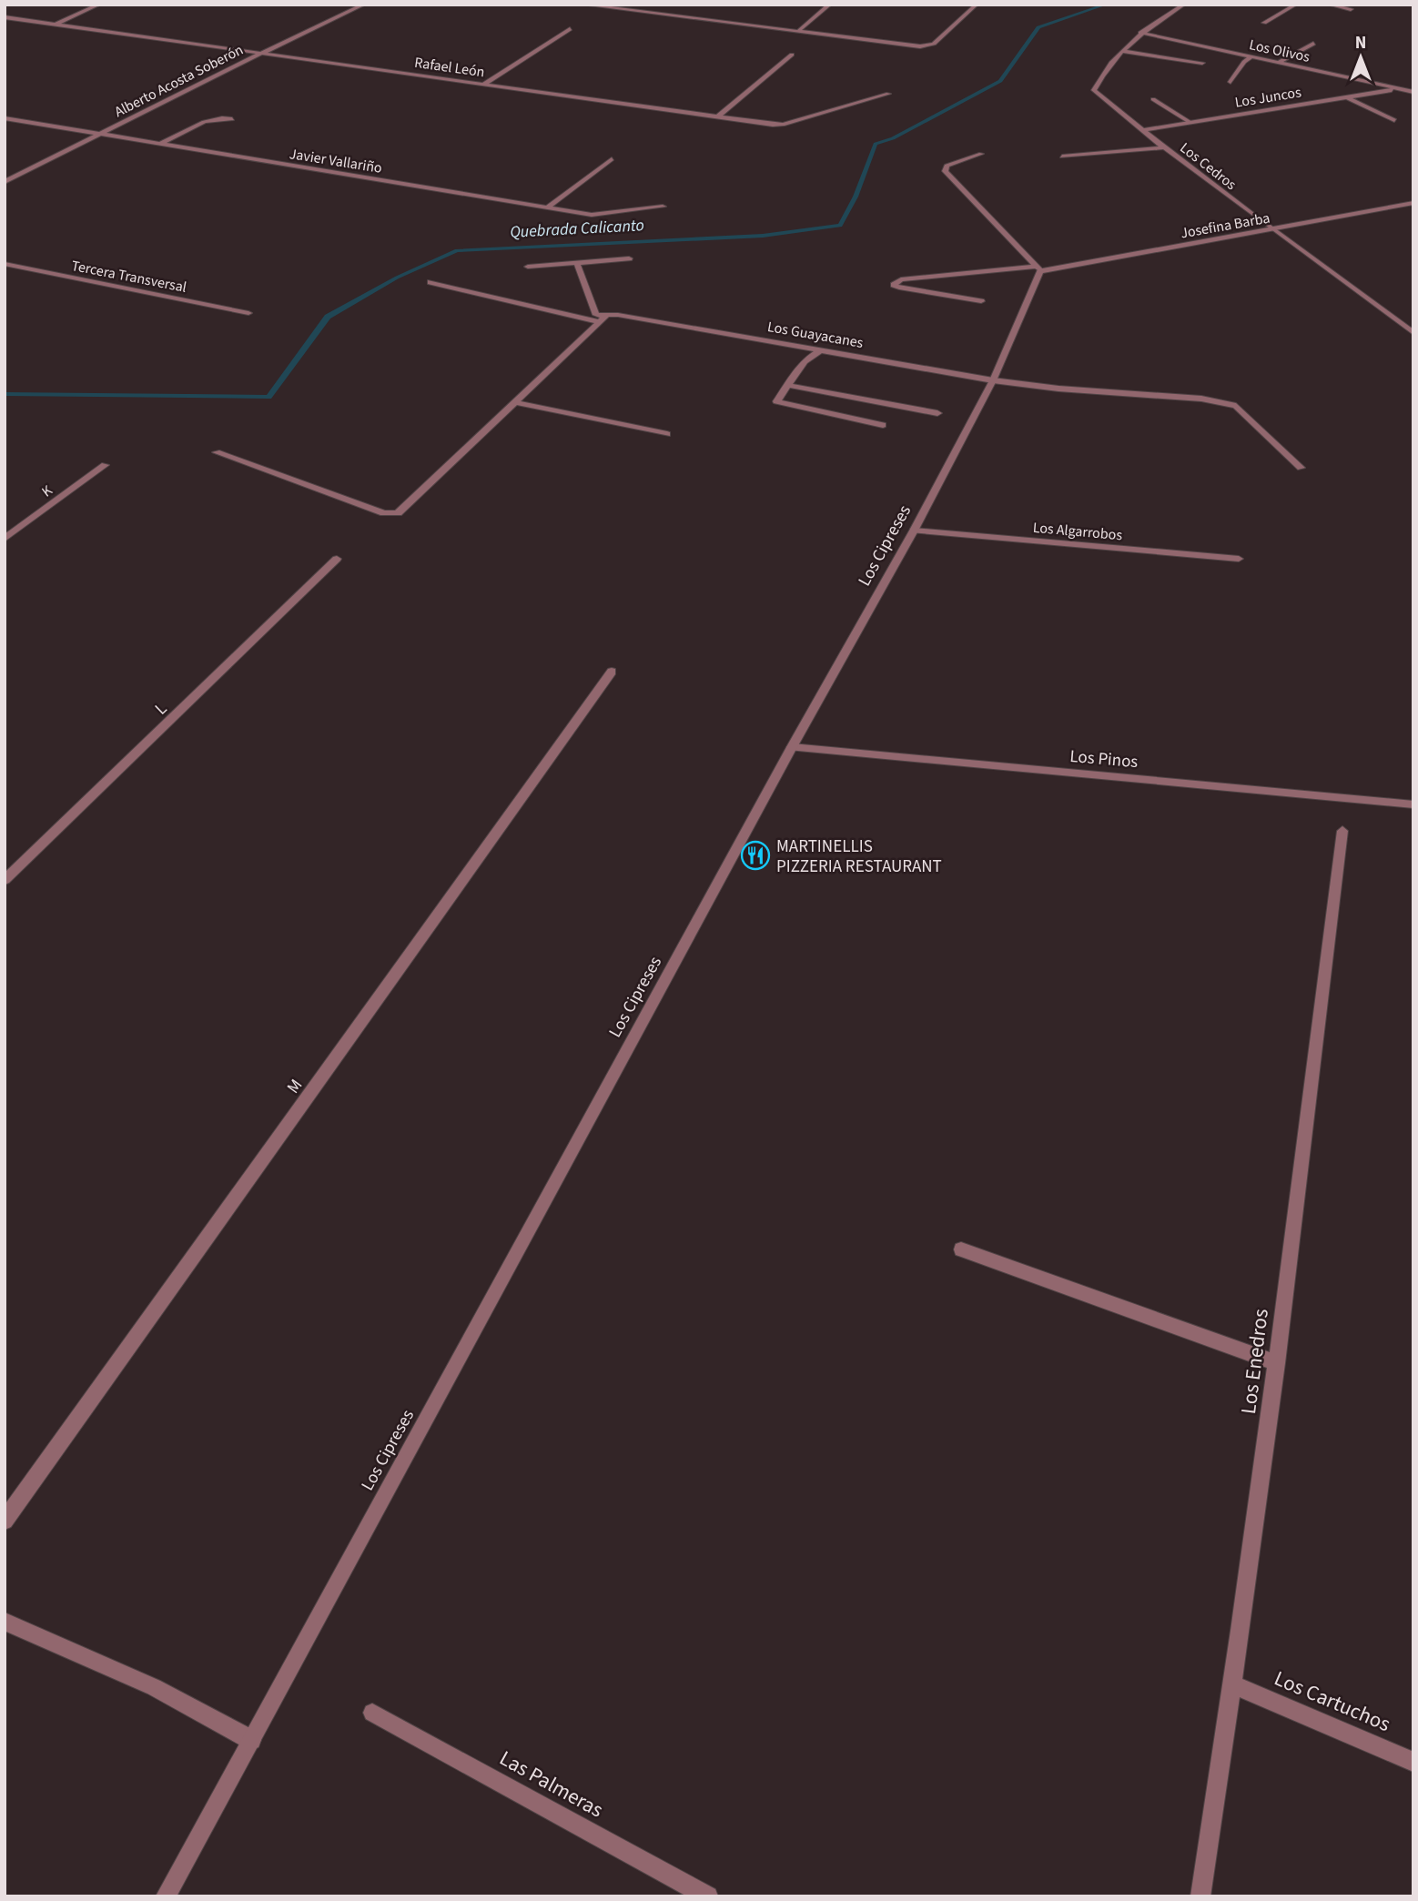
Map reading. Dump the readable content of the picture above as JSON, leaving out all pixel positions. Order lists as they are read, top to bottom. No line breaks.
{"streets":{"street":["Los Olivos","Rafael León","Alberto Acosta Soberón","Los Juncos","Javier Vallariño","Los Cedros","Josefina Barba","Tercera Transversal","Los Guayacanes","K","Los Algarrobos","Los Cipreses","L","Los Pinos","M","Los Enedros","Los Cartuchos","Las Palmeras"]},"crossings":[["Los Olivos","Los Juncos"],["Los Olivos","Los Cedros"],["Rafael León","Alberto Acosta Soberón"],["Alberto Acosta Soberón","Javier Vallariño"],["Los Juncos","Los Cedros"],["Los Cedros","Josefina Barba"],["Josefina Barba","Los Cipreses"],["Los Guayacanes","Los Cipreses"],["Los Algarrobos","Los Cipreses"],["Los Cipreses","Los Pinos"],["Los Enedros","Los Cartuchos"]],"water":["Quebrada Calicanto"],"places":{"restaurant":["MARTINELLIS PIZZERIA RESTAURANT"]},"north":"top"}
